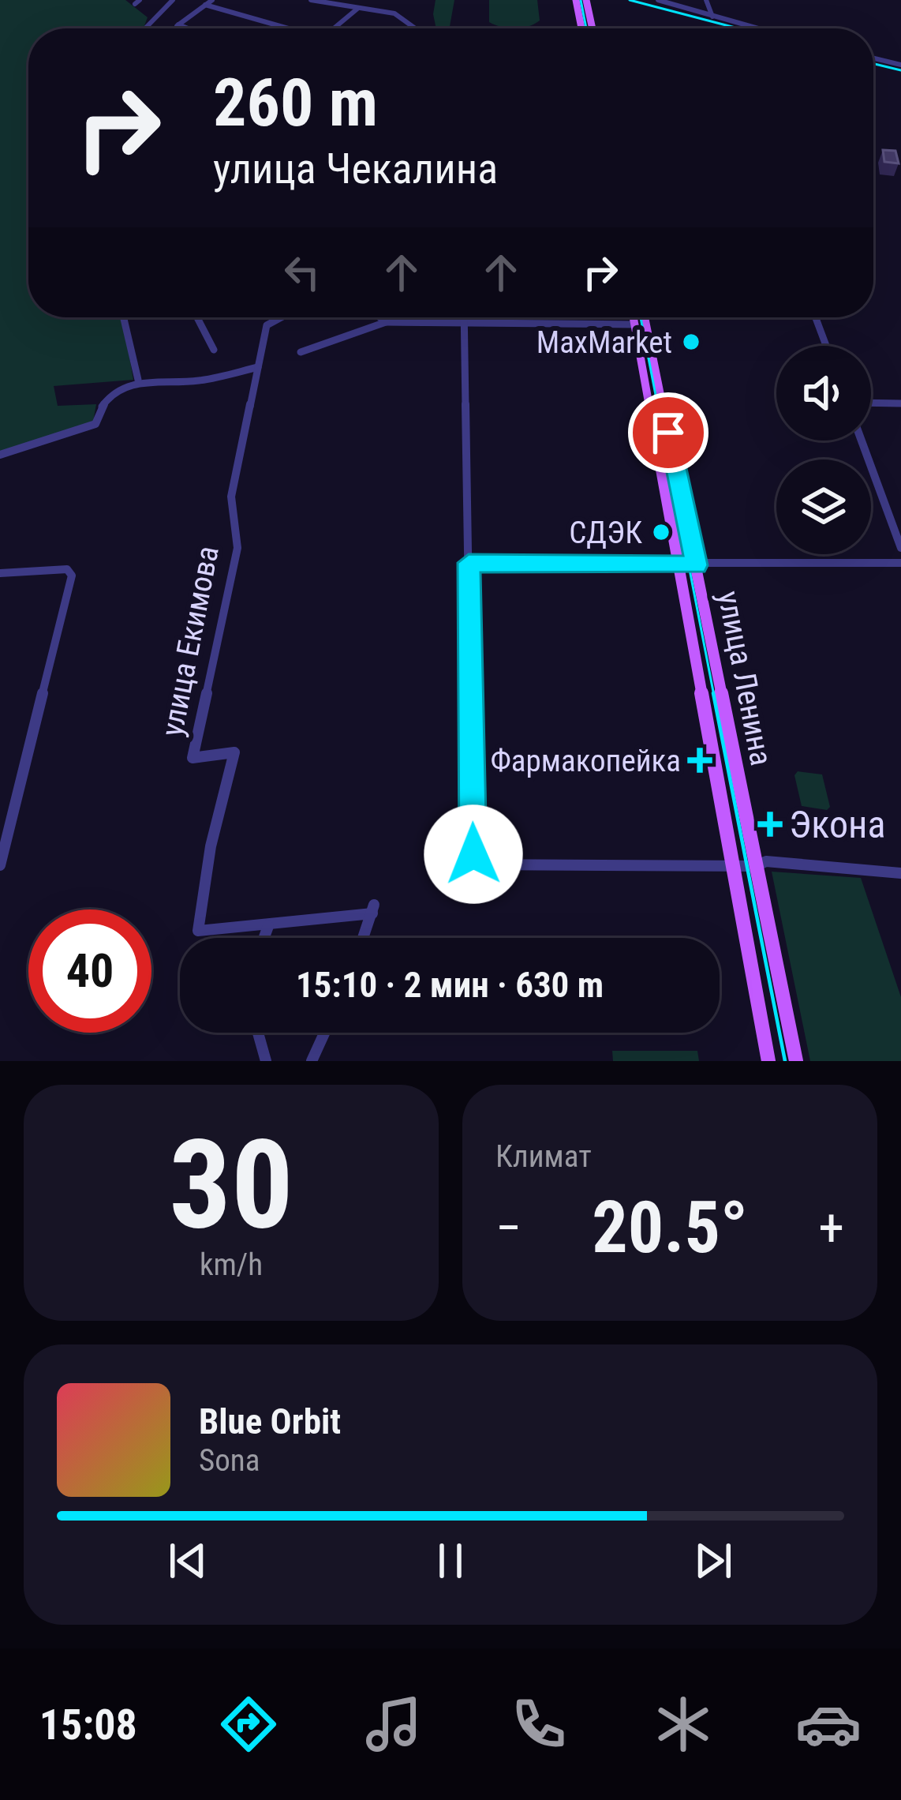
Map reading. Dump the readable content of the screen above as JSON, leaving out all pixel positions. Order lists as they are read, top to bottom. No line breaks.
{"streets":{"main road":["улица Ленина"],"street":["улица Екимова"]},"places":{"other":["MaxMarket","СДЭК"],"health":["Фармакопейка","Экона"]},"page":{"turn":["260 m","улица Чекалина"],"limit":"40","trip":"15:10 · 2 мин · 630 m","tile":[["30","km/h"],"Климат"],"heat":["−","20.5°","+"],"song":["Blue Orbit","Sona"],"tabs":"15:08"}}
